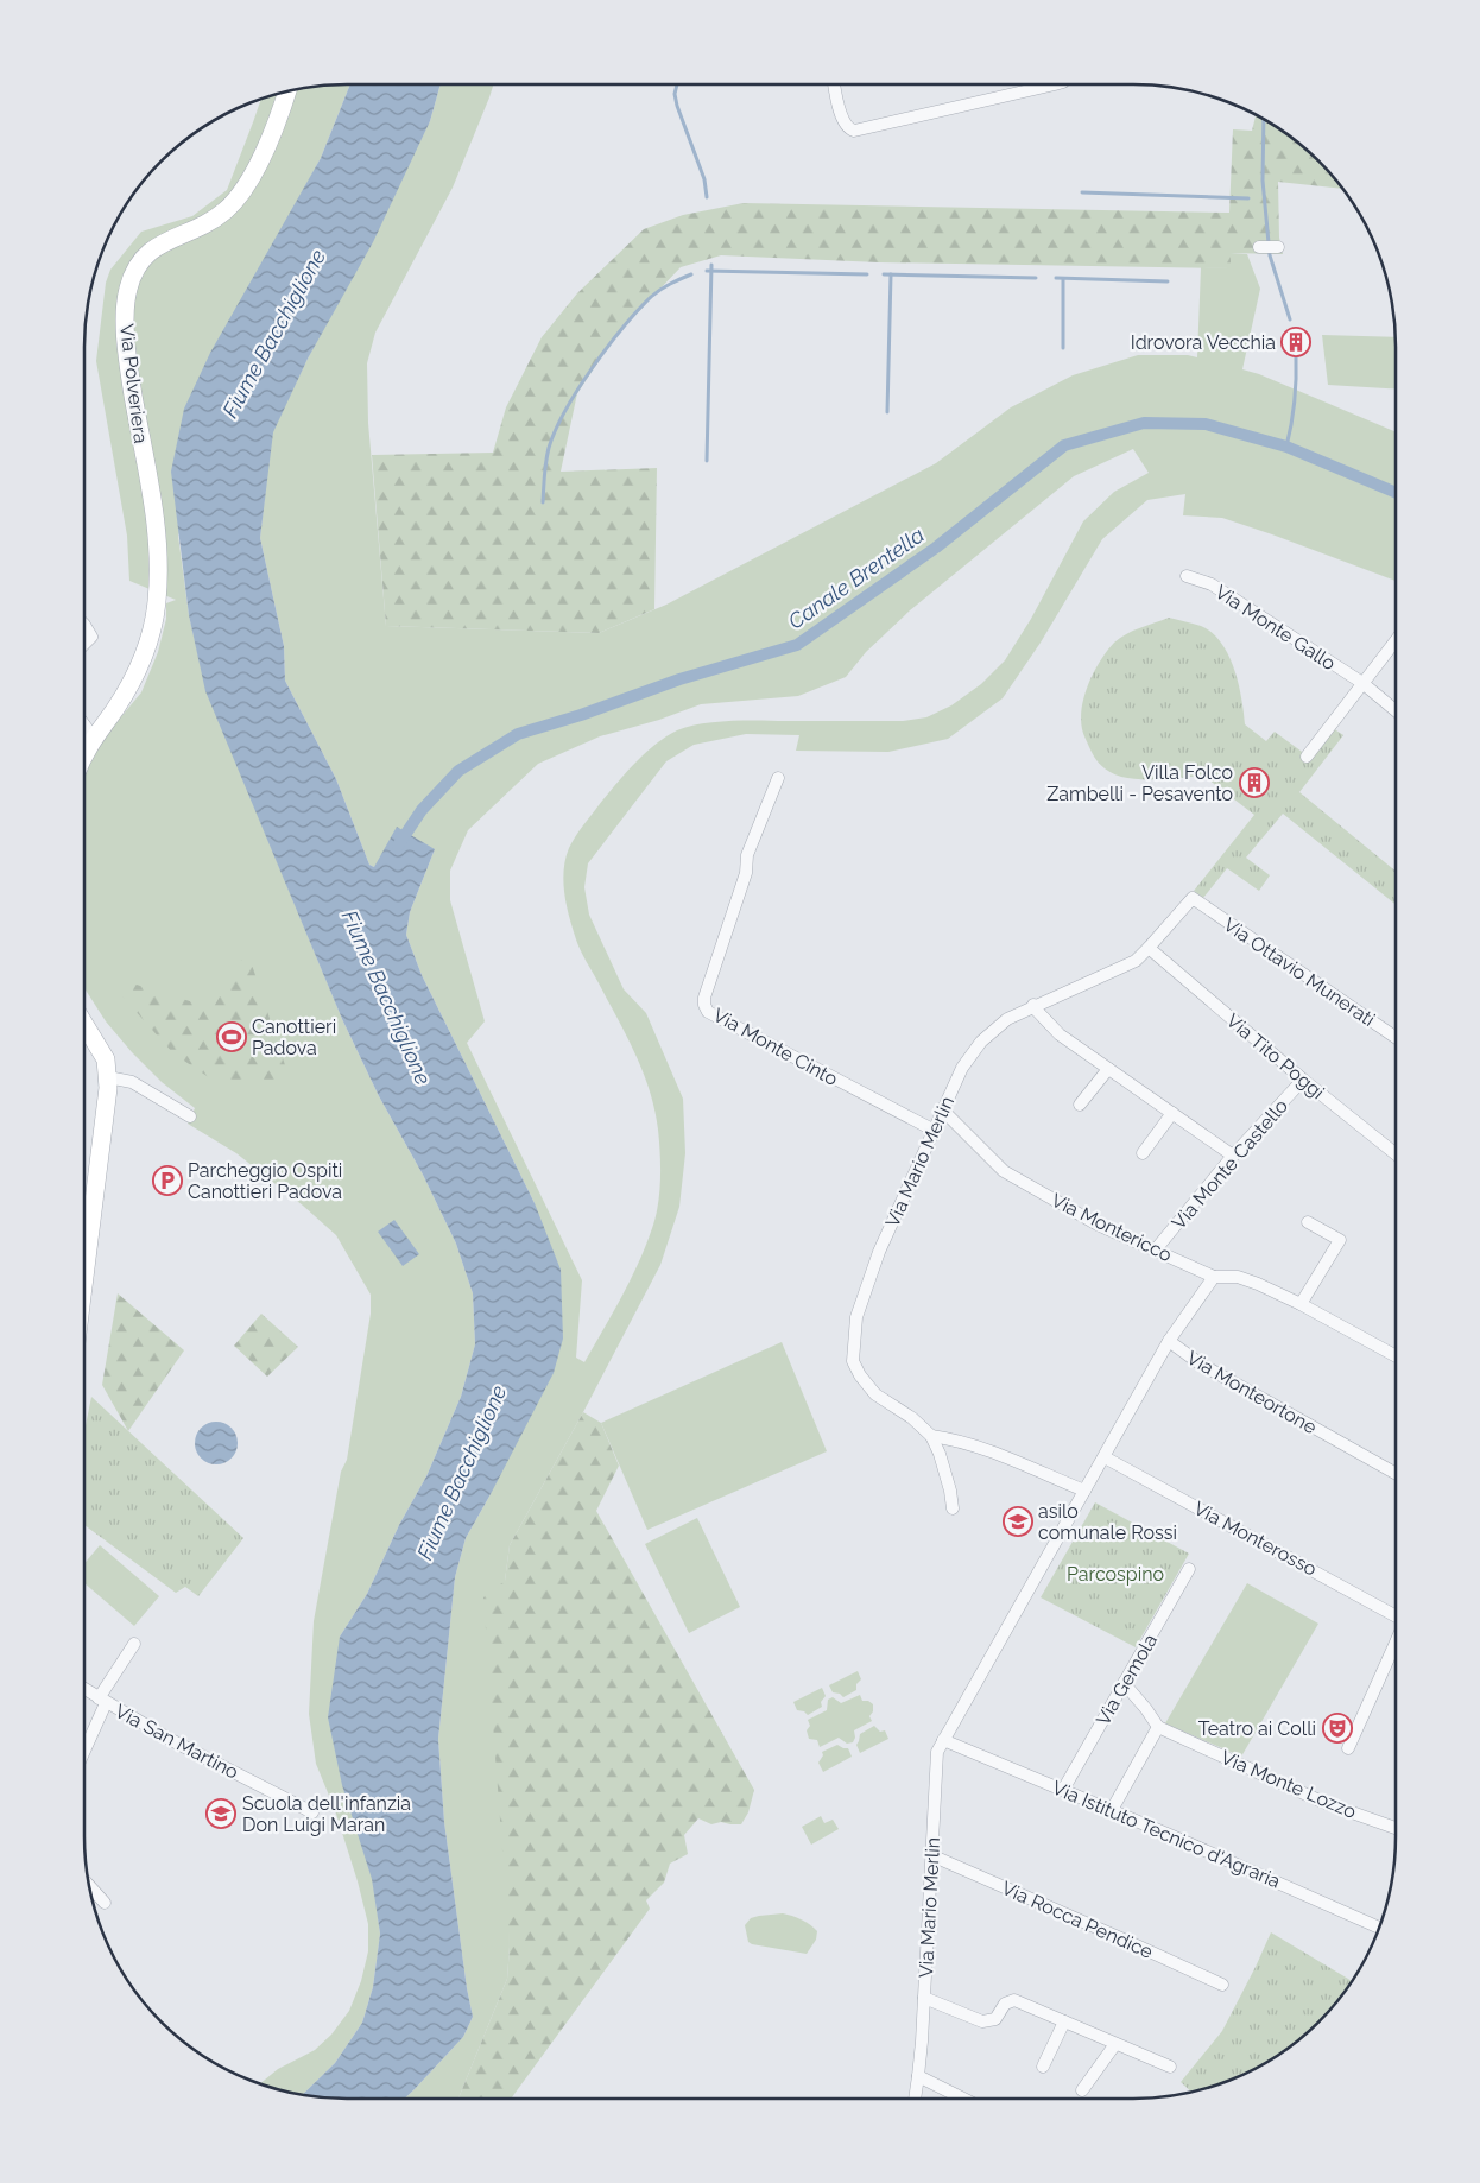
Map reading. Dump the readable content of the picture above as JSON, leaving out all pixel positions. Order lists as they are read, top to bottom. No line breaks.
{"streets":{"street":["Via Polveriera","Via Monte Gallo","Via Ottavio Munerati","Via Monte Cinto","Via Tito Poggi","Via Mario Merlin","Via Monte Castello","Via Montericco","Via Monteortone","Via Monterosso","Via Gemola","Via San Martino","Via Monte Lozzo","Via Istituto Tecnico d'Agraria","Via Rocca Pendice"]},"crossings":[["Via Ottavio Munerati","Via Mario Merlin"],["Via Monte Cinto","Via Mario Merlin"],["Via Tito Poggi","Via Mario Merlin"],["Via Tito Poggi","Via Monte Castello"],["Via Mario Merlin","Via Montericco"],["Via Mario Merlin","Via Monteortone"],["Via Mario Merlin","Via Monterosso"],["Via Mario Merlin","Via Istituto Tecnico d'Agraria"],["Via Mario Merlin","Via Rocca Pendice"],["Via Monte Castello","Via Montericco"],["Via Montericco","Via Monteortone"],["Via Gemola","Via Monte Lozzo"],["Via Gemola","Via Istituto Tecnico d'Agraria"]],"water":["Fiume Bacchiglione","Canale Brentella"],"parks":["Parcospino"],"places":{"building":["Idrovora Vecchia","Villa Folco Zambelli - Pesavento"],"sports":["Canottieri Padova"],"parking":["Parcheggio Ospiti Canottieri Padova"],"school or university":["asilo comunale Rossi","Scuola dell'infanzia Don Luigi Maran"],"theatre":["Teatro ai Colli"]}}
